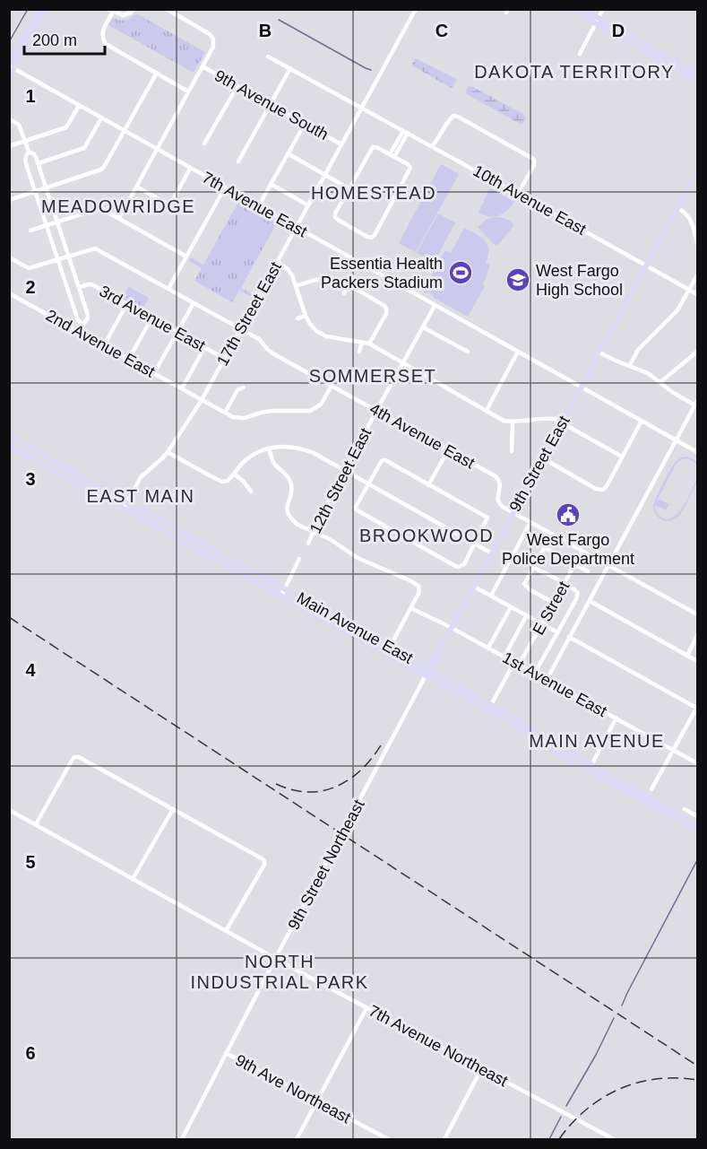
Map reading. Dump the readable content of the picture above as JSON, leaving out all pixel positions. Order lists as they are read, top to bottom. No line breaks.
{"streets":{"main road":["9th Street East","Main Avenue East"],"street":["9th Avenue South","10th Avenue East","7th Avenue East","17th Street East","3rd Avenue East","2nd Avenue East","4th Avenue East","12th Street East","E Street","1st Avenue East","9th Street Northeast","7th Avenue Northeast","9th Ave Northeast"]},"crossings":[["9th Avenue South","17th Street East"],["10th Avenue East","17th Street East"],["10th Avenue East","9th Street East"],["7th Avenue East","17th Street East"],["7th Avenue East","9th Street East"],["7th Avenue East","12th Street East"],["17th Street East","3rd Avenue East"],["17th Street East","2nd Avenue East"],["17th Street East","4th Avenue East"],["17th Street East","Main Avenue East"],["4th Avenue East","9th Street East"],["4th Avenue East","12th Street East"],["4th Avenue East","E Street"],["9th Street East","Main Avenue East"],["9th Street East","1st Avenue East"],["9th Street East","9th Street Northeast"],["E Street","Main Avenue East"],["E Street","1st Avenue East"],["Main Avenue East","9th Street Northeast"],["9th Street Northeast","7th Avenue Northeast"],["9th Street Northeast","9th Ave Northeast"]],"districts":["DAKOTA TERRITORY","HOMESTEAD","MEADOWRIDGE","SOMMERSET","EAST MAIN","BROOKWOOD","MAIN AVENUE","NORTH INDUSTRIAL PARK"],"places":{"sports":["Essentia Health Packers Stadium"],"school or university":["West Fargo High School"],"public building":["West Fargo Police Department"]},"scale_bar":"200 m","grid":{"columns":["B","C","D"],"rows":["1","2","3","4","5","6"]}}
